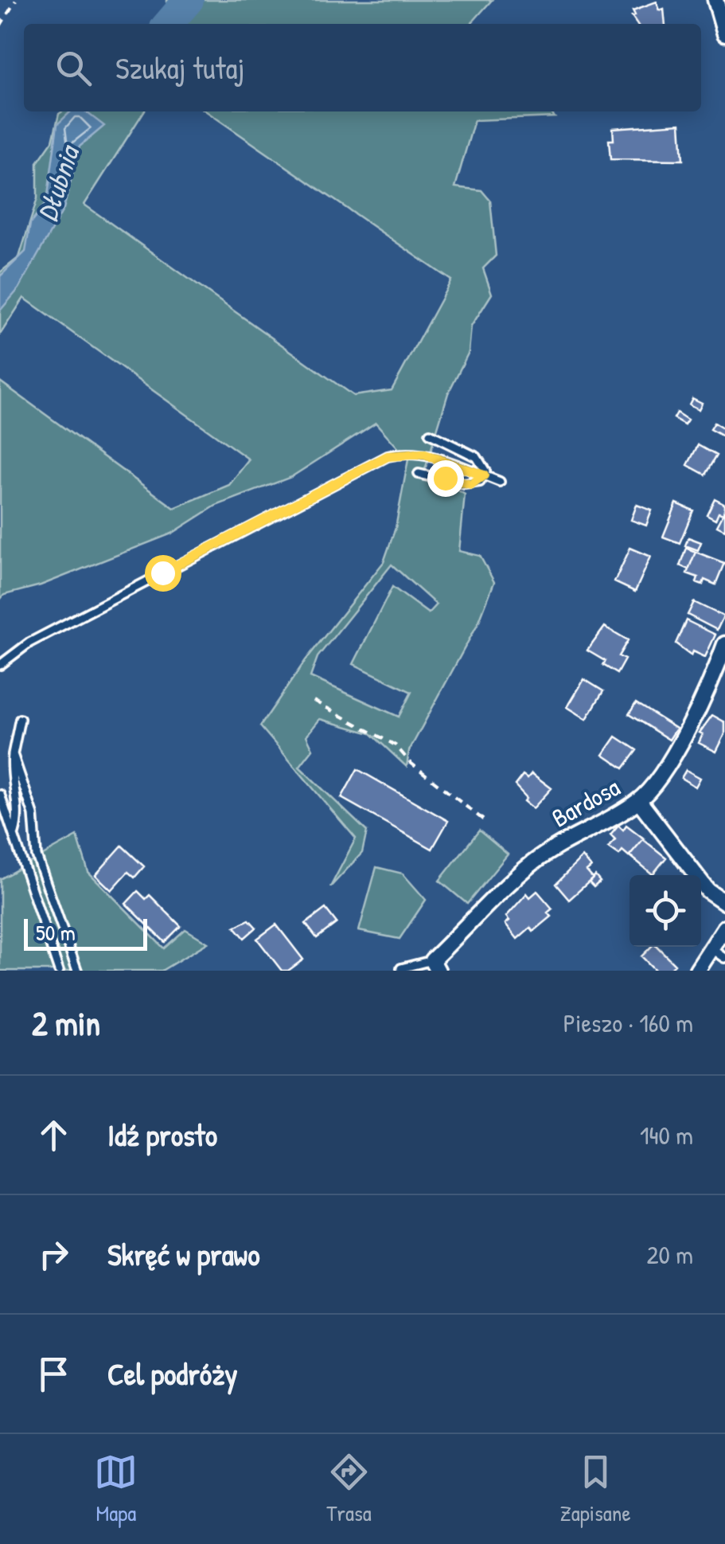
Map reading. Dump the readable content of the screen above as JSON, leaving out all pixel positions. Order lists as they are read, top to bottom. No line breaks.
{"streets":{"street":["Bardosa"]},"water":["Dłubnia"],"scale_bar":"50 m","page":{"search":"Szukaj tutaj","scale":"50 m","heading":["2 min","Pieszo · 160 m"],"list":[["Idź prosto","140 m"],["Skręć w prawo","20 m"],"Cel podróży"],"nav":["Mapa","Trasa","Zapisane"]}}
